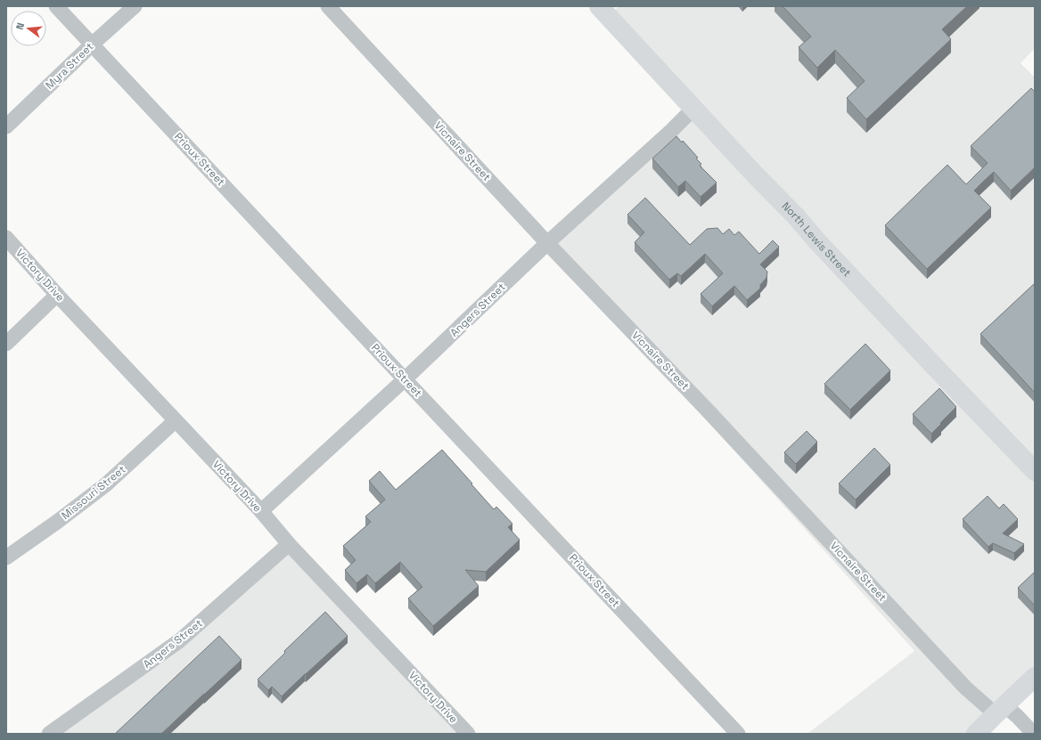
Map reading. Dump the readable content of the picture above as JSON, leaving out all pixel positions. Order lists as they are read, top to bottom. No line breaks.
{"streets":{"main road":["North Lewis Street"],"street":["Myra Street","Vicnaire Street","Prioux Street","Victory Drive","Angers Street","Missouri Street"]},"crossings":[["Myra Street","Prioux Street"],["Vicnaire Street","Angers Street"],["Prioux Street","Angers Street"],["North Lewis Street","Angers Street"],["Victory Drive","Angers Street"],["Victory Drive","Missouri Street"]],"north":"left"}
